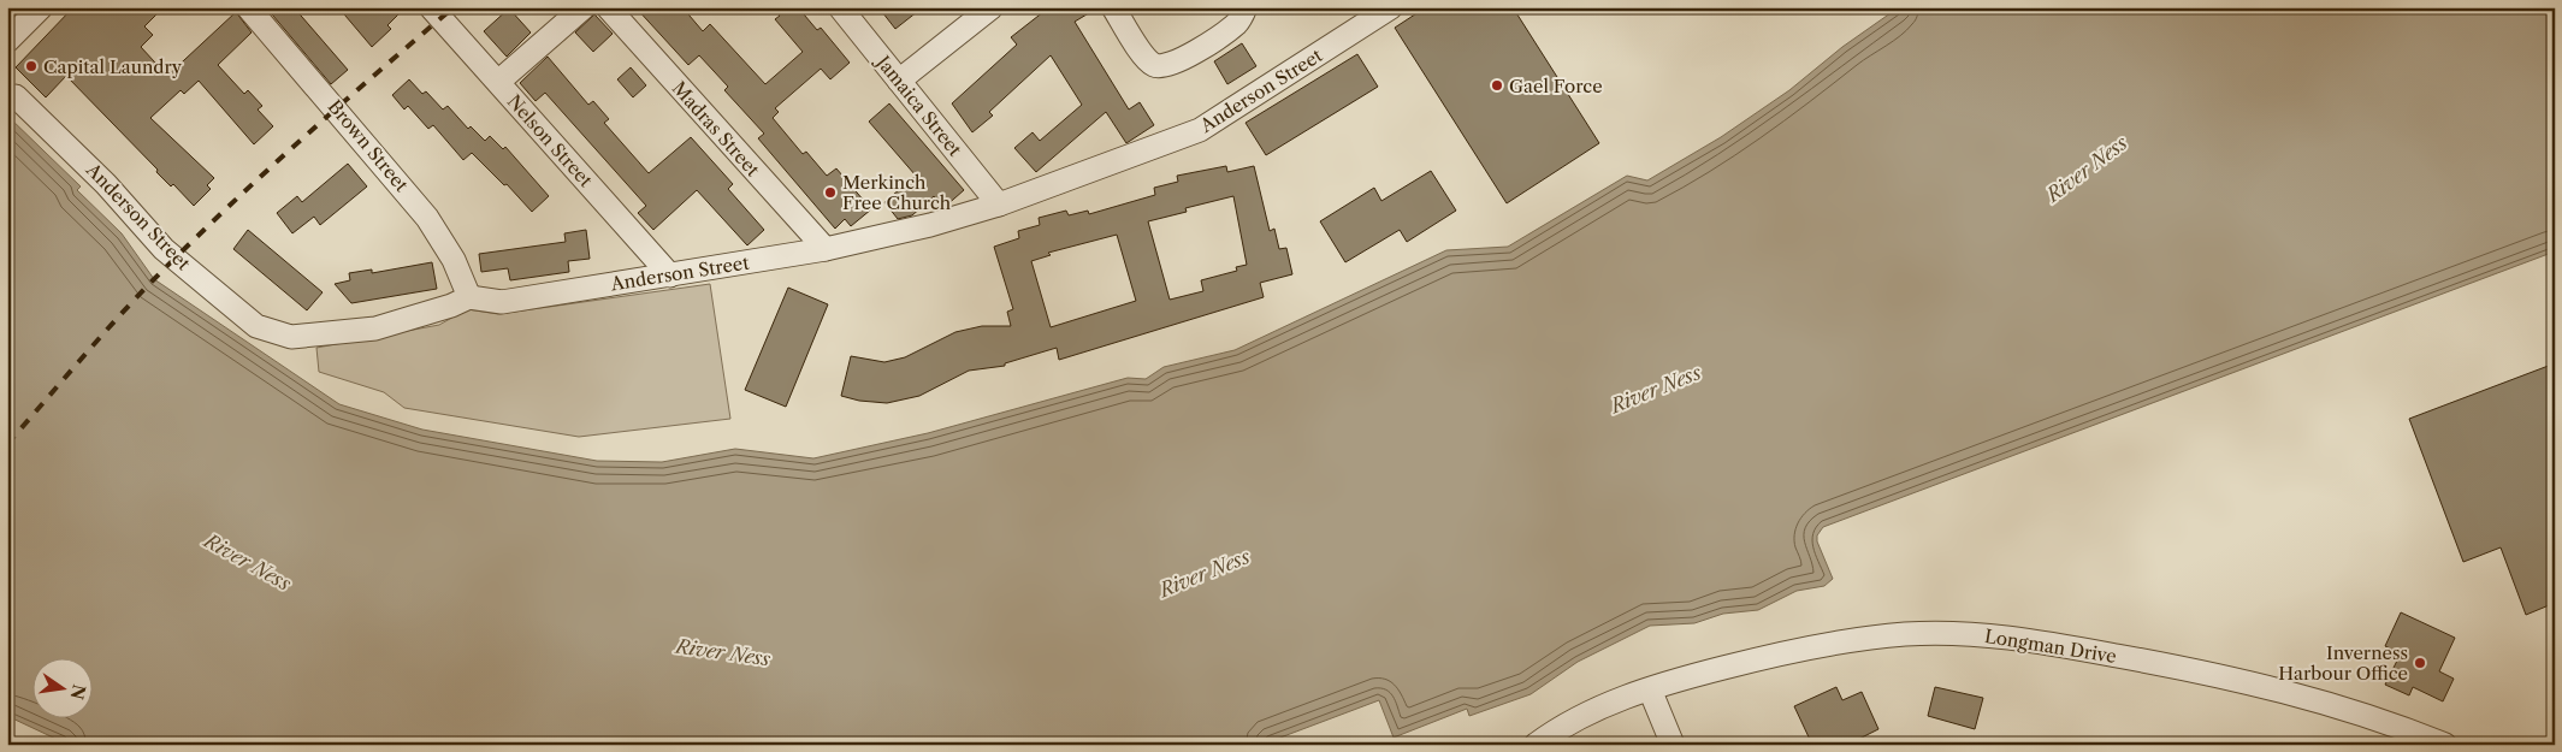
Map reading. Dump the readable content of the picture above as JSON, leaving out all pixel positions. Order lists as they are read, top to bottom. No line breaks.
{"streets":{"street":["Anderson Street","Jamaica Street","Madras Street","Nelson Street","Brown Street","Longman Drive"]},"crossings":[["Anderson Street","Jamaica Street"],["Anderson Street","Madras Street"],["Anderson Street","Nelson Street"],["Anderson Street","Brown Street"]],"water":["River Ness"],"places":["Capital Laundry","Gael Force","Merkinch Free Church","Inverness Harbour Office"],"north":"right"}
